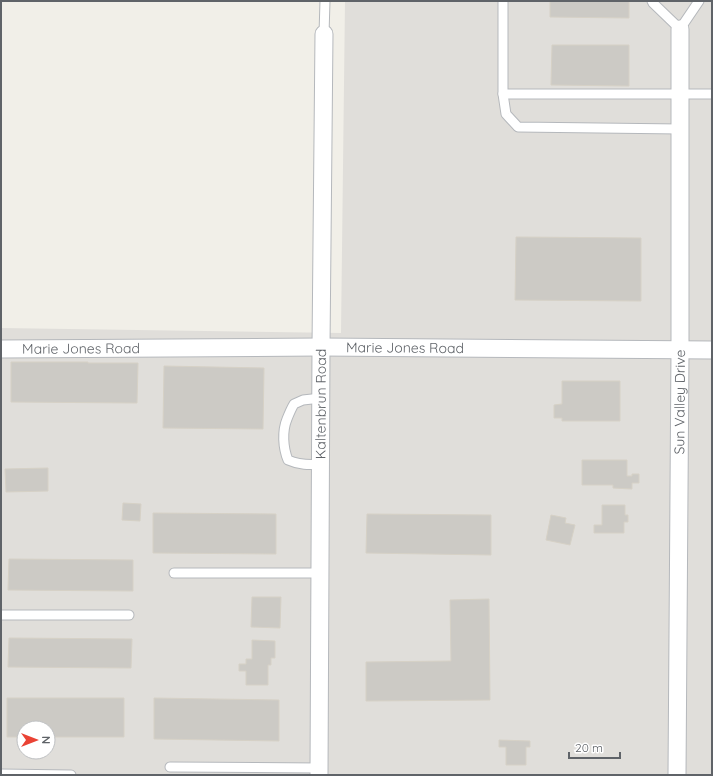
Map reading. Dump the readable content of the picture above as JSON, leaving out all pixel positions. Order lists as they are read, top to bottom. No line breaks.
{"streets":{"street":["Marie Jones Road","Sun Valley Drive","Kaltenbrun Road"]},"crossings":[["Marie Jones Road","Sun Valley Drive"],["Marie Jones Road","Kaltenbrun Road"]],"scale_bar":"20 m","north":"right"}
